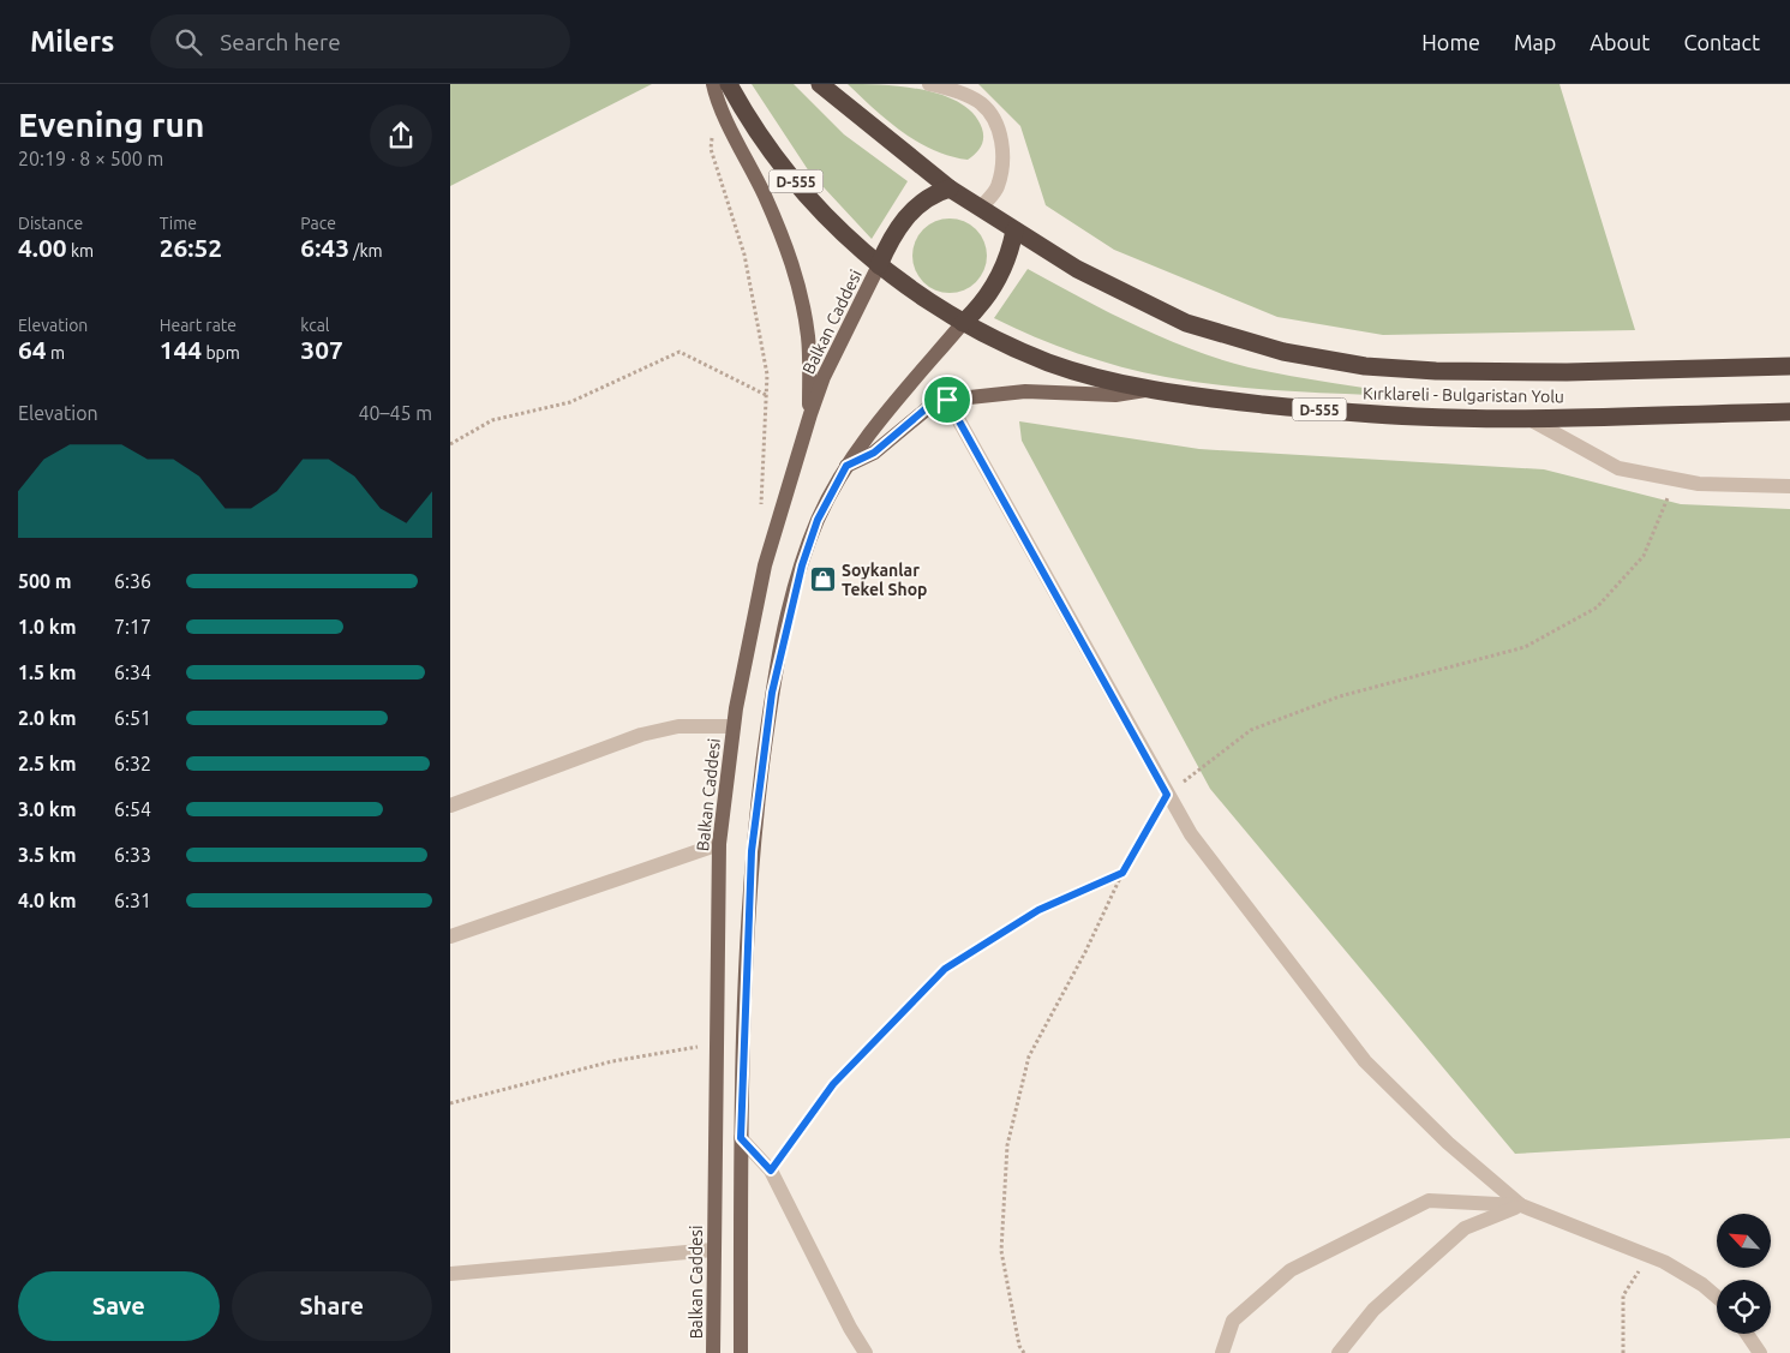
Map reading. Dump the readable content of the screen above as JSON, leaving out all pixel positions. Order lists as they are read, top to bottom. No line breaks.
{"streets":{"highway":["D-555","Kırklareli - Bulgaristan Yolu"],"main road":["Balkan Caddesi"]},"crossings":[["D-555","Balkan Caddesi"],["D-555","Kırklareli - Bulgaristan Yolu"],["Balkan Caddesi","Kırklareli - Bulgaristan Yolu"]],"places":{"shop":["Soykanlar Tekel Shop"]},"north":"top left","page":{"header":"Milers","search":"Search here","nav":["Home","Map","About","Contact"],"heading":["Evening run","20:19 · 8 × 500 m"],"stats":[["Distance","4.00 km"],["Time","26:52"],["Pace","6:43 /km"],["Elevation","64 m"],["Heart rate","144 bpm"],["kcal","307"]],"chart":["Elevation","40–45 m"],"list":[{"name":"500 m","note":"6:36"},{"name":"1.0 km","note":"7:17"},{"name":"1.5 km","note":"6:34"},{"name":"2.0 km","note":"6:51"},{"name":"2.5 km","note":"6:32"},{"name":"3.0 km","note":"6:54"},{"name":"3.5 km","note":"6:33"},{"name":"4.0 km","note":"6:31"}],"buttons":["Save","Share"]}}
